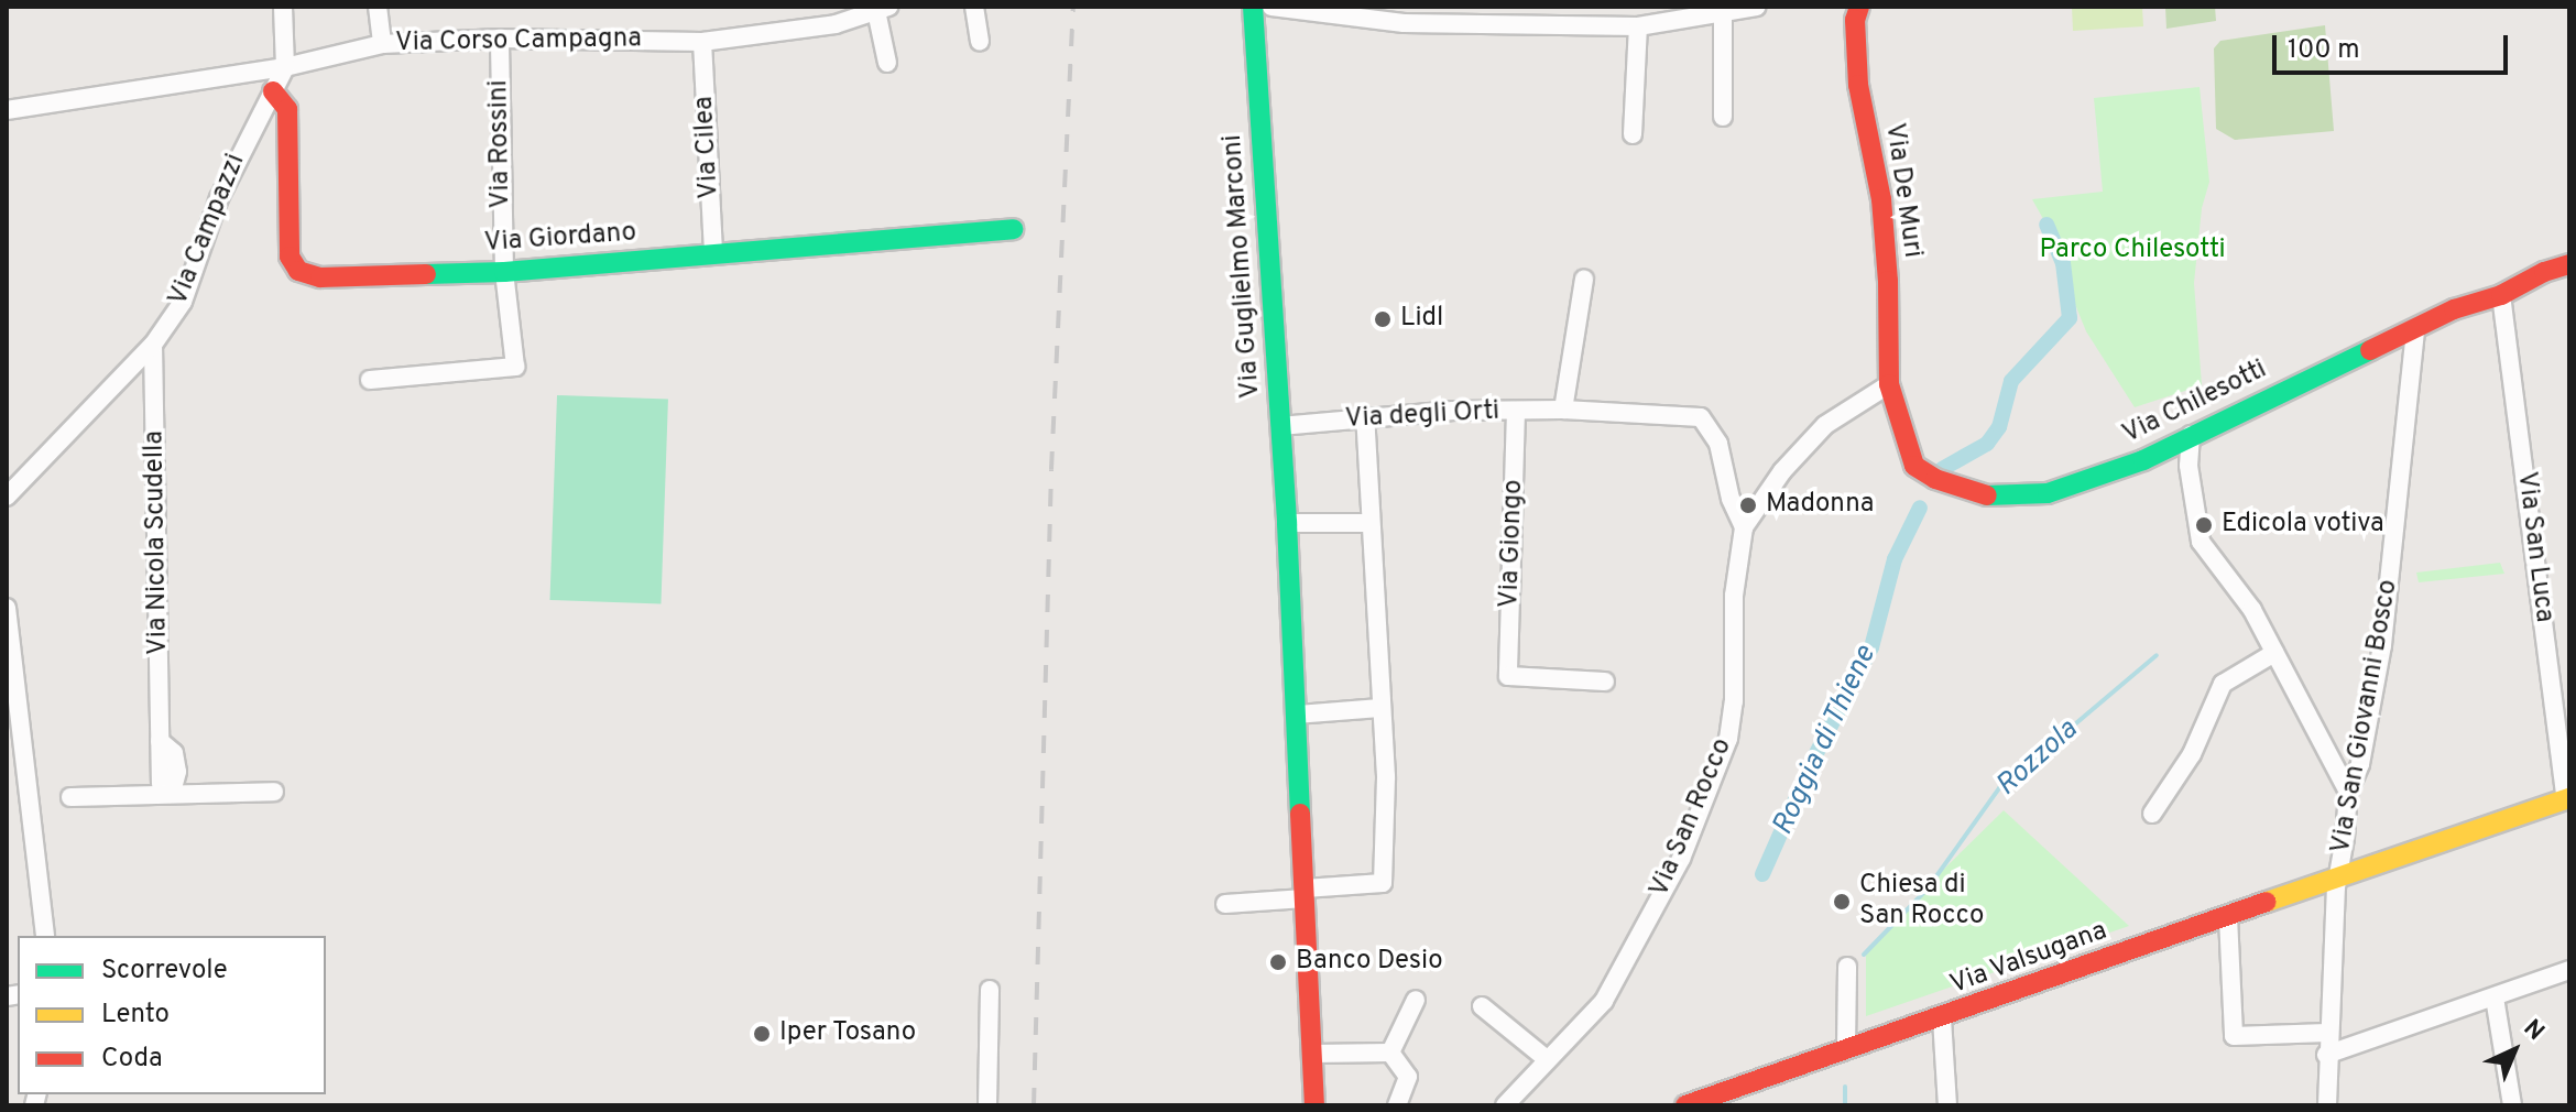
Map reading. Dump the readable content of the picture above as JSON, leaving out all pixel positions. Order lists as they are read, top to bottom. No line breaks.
{"streets":{"street":["Via Corso Campagna","Via Rossini","Via Cilea","Via De Muri","Via Campazzi","Via Giordano","Via Guglielmo Marconi","Via Chilesotti","Via degli Orti","Via Nicola Scudella","Via Giongo","Via San Luca","Via San Giovanni Bosco","Via San Rocco","Via Valsugana"]},"crossings":[["Via Corso Campagna","Via Rossini"],["Via Corso Campagna","Via Cilea"],["Via Corso Campagna","Via Campazzi"],["Via Rossini","Via Giordano"],["Via Cilea","Via Giordano"],["Via De Muri","Via Chilesotti"],["Via De Muri","Via San Rocco"],["Via Campazzi","Via Giordano"],["Via Campazzi","Via Nicola Scudella"],["Via Guglielmo Marconi","Via degli Orti"],["Via Chilesotti","Via San Luca"],["Via Chilesotti","Via San Giovanni Bosco"],["Via Chilesotti","Via San Rocco"],["Via degli Orti","Via Giongo"],["Via degli Orti","Via San Rocco"],["Via San Luca","Via Valsugana"],["Via San Giovanni Bosco","Via Valsugana"]],"water":["Roggia di Thiene","Rozzola"],"parks":["Parco Chilesotti"],"places":["Lidl","Madonna","Edicola votiva","Chiesa di San Rocco","Banco Desio","Iper Tosano"],"legend":["Scorrevole","Lento","Coda"],"scale_bar":"100 m","north":"top right"}
